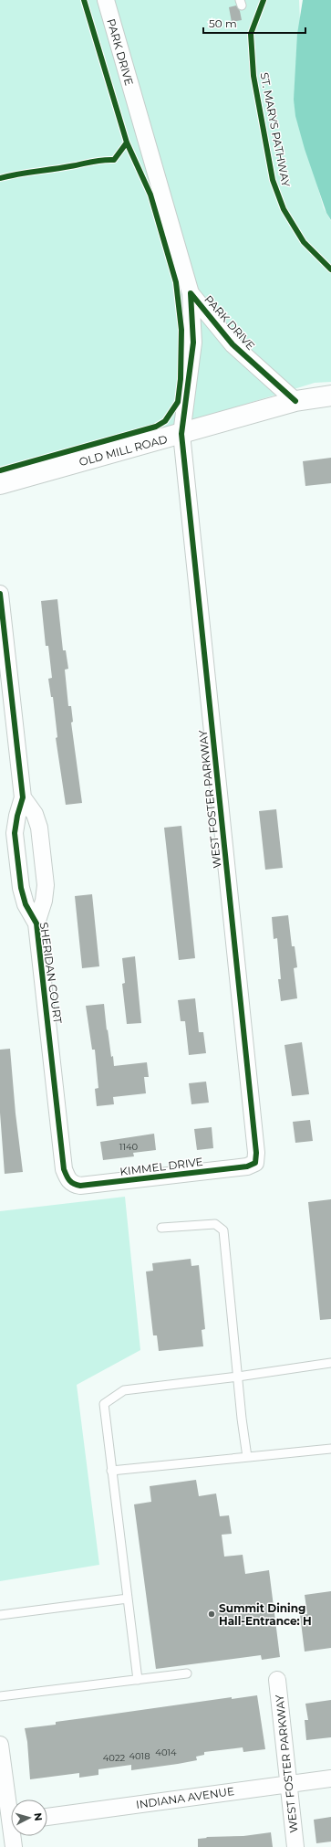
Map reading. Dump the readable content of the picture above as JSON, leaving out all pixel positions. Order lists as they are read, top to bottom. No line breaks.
{"streets":{"main road":["OLD MILL ROAD"],"street":["PARK DRIVE","WEST FOSTER PARKWAY","SHERIDAN COURT","KIMMEL DRIVE","INDIANA AVENUE"],"cycle path":["ST. MARYS PATHWAY"]},"crossings":[["PARK DRIVE","OLD MILL ROAD"],["PARK DRIVE","WEST FOSTER PARKWAY"],["OLD MILL ROAD","WEST FOSTER PARKWAY"],["WEST FOSTER PARKWAY","KIMMEL DRIVE"],["WEST FOSTER PARKWAY","INDIANA AVENUE"],["SHERIDAN COURT","KIMMEL DRIVE"]],"places":["Summit Dining Hall-Entrance: H"],"house_numbers":["1140","4014","4018","4022"],"scale_bar":"50 m","north":"right"}
